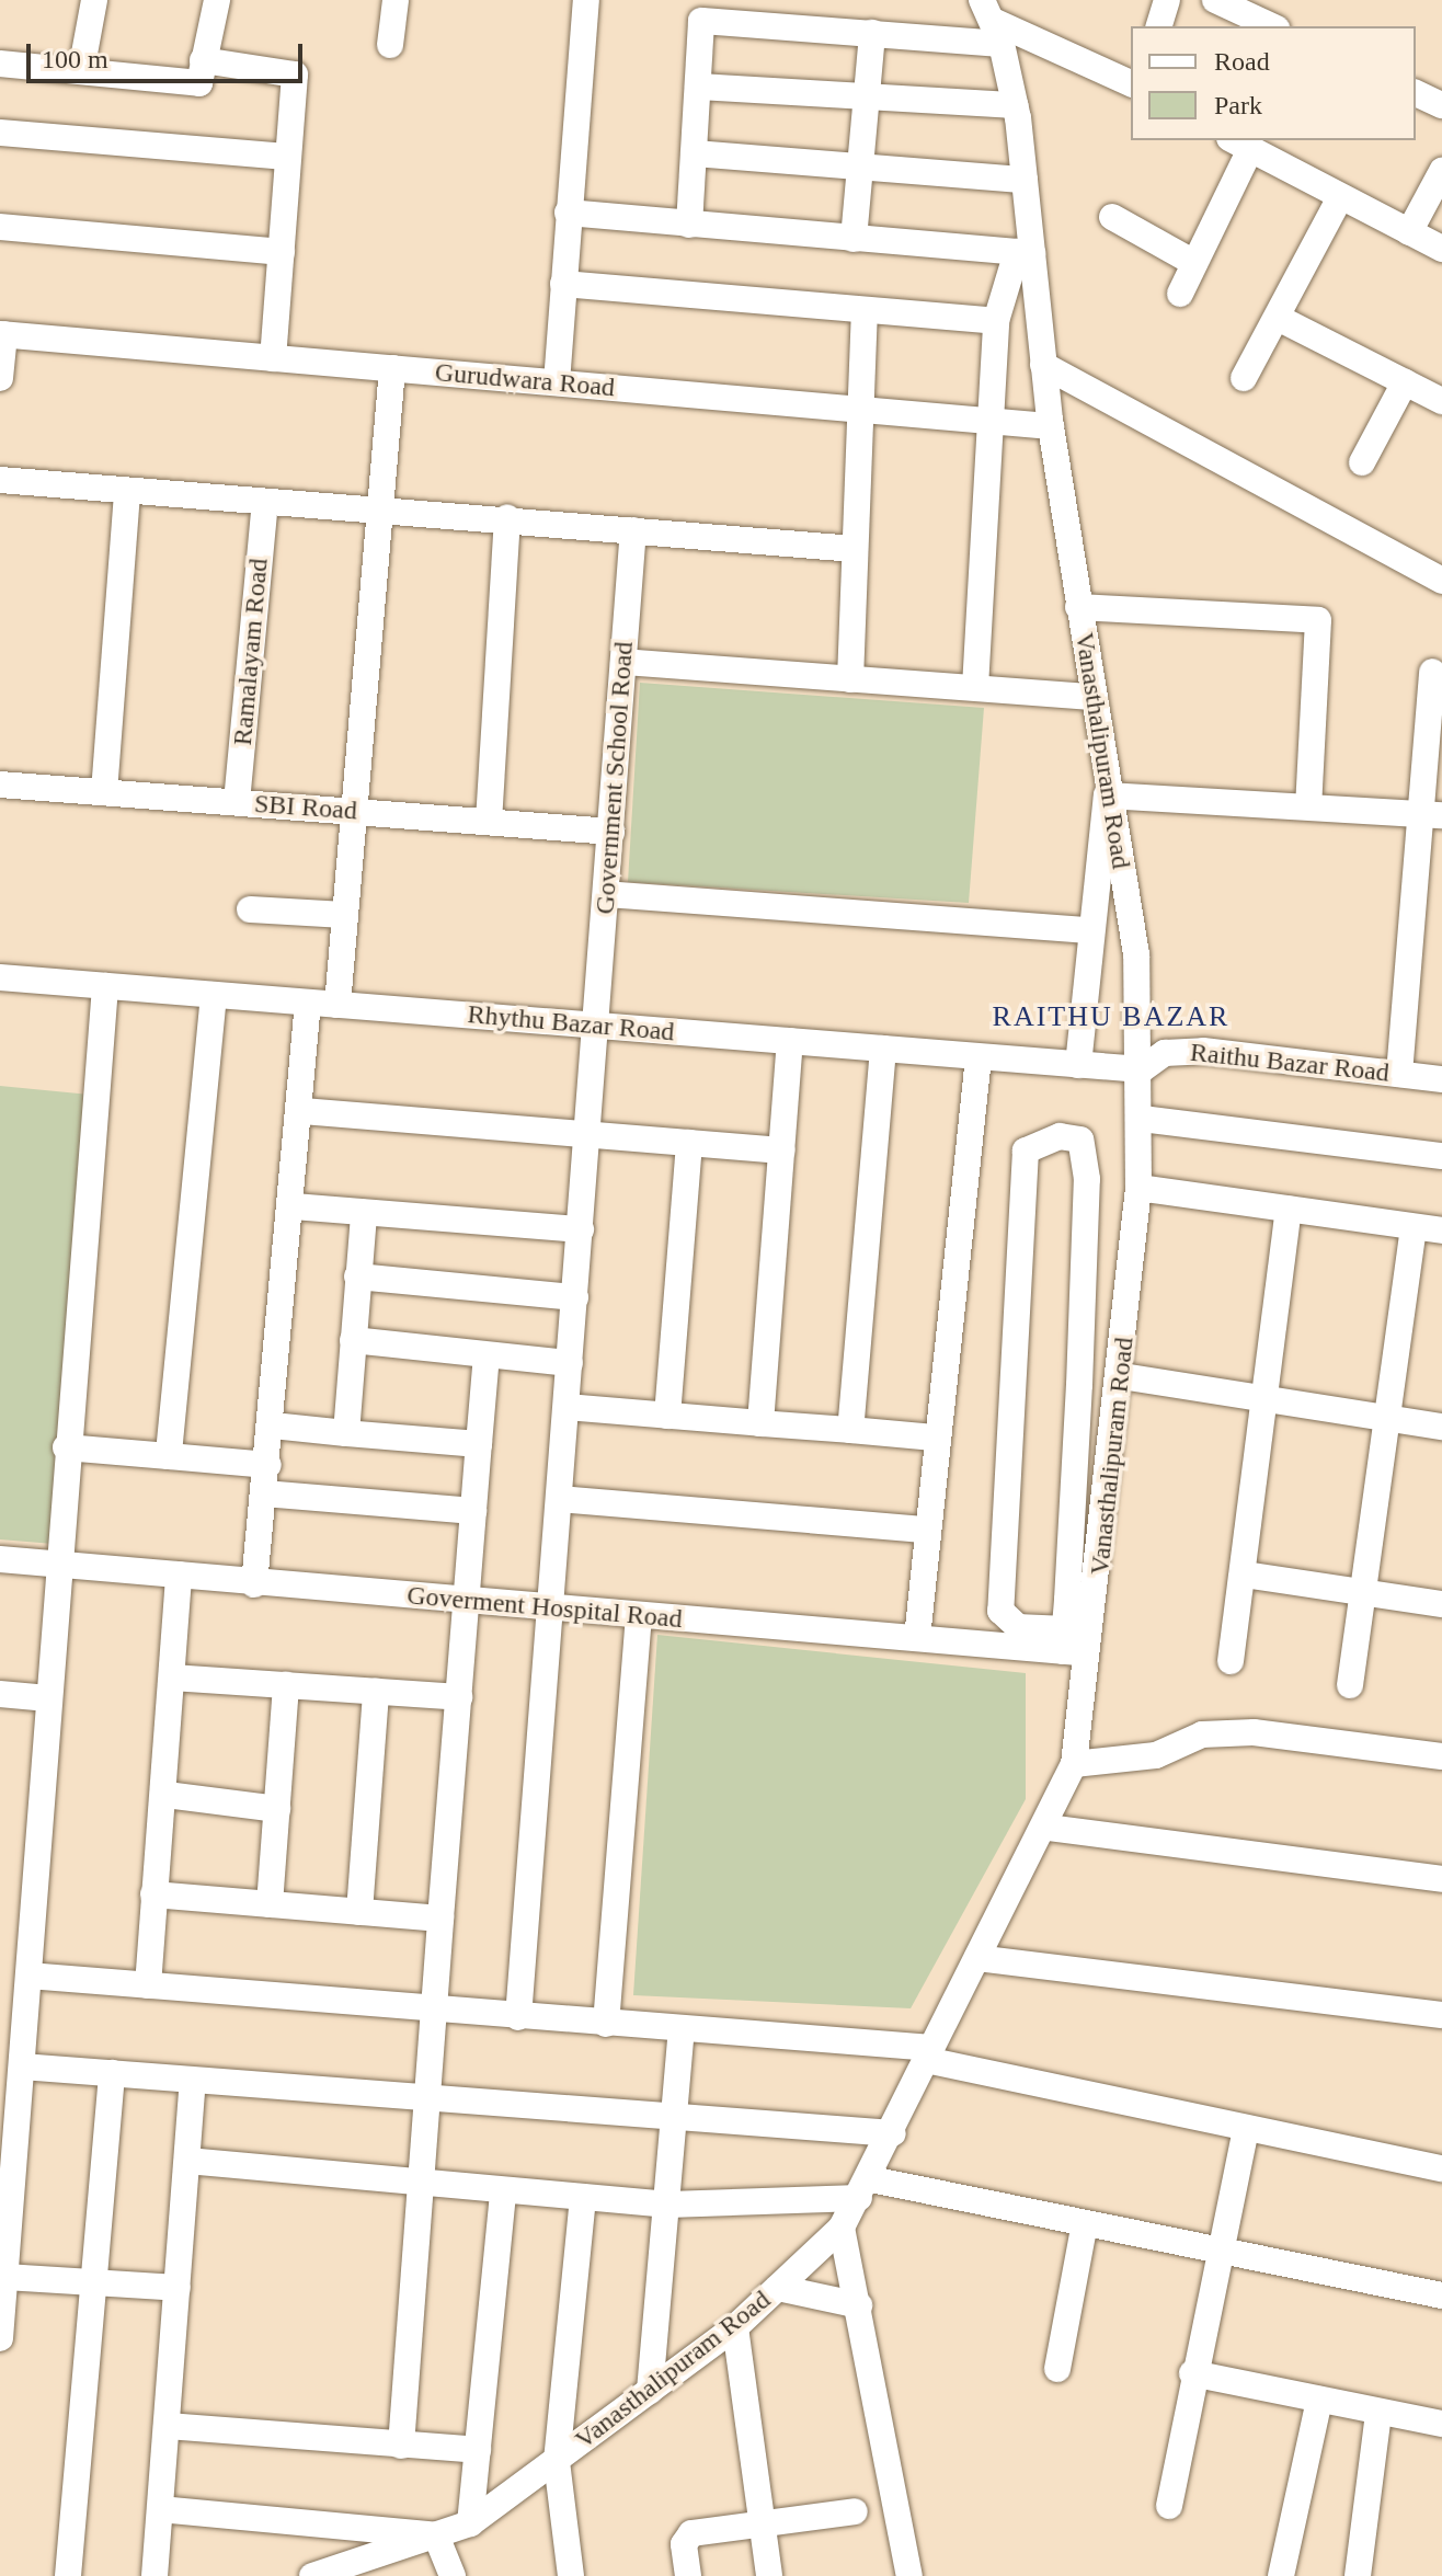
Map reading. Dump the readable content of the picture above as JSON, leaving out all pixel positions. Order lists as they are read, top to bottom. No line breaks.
{"streets":{"street":["Gurudwara Road","Ramalayam Road","Vanasthalipuram Road","Government School Road","SBI Road","Rhythu Bazar Road","Raithu Bazar Road","Goverment Hospital Road"]},"crossings":[["Gurudwara Road","Vanasthalipuram Road"],["Ramalayam Road","SBI Road"],["Vanasthalipuram Road","Rhythu Bazar Road"],["Vanasthalipuram Road","Raithu Bazar Road"],["Vanasthalipuram Road","Goverment Hospital Road"],["Government School Road","SBI Road"],["Government School Road","Rhythu Bazar Road"],["Government School Road","Goverment Hospital Road"],["Rhythu Bazar Road","Raithu Bazar Road"]],"districts":["RAITHU BAZAR"],"legend":["Road","Park"],"scale_bar":"100 m"}
